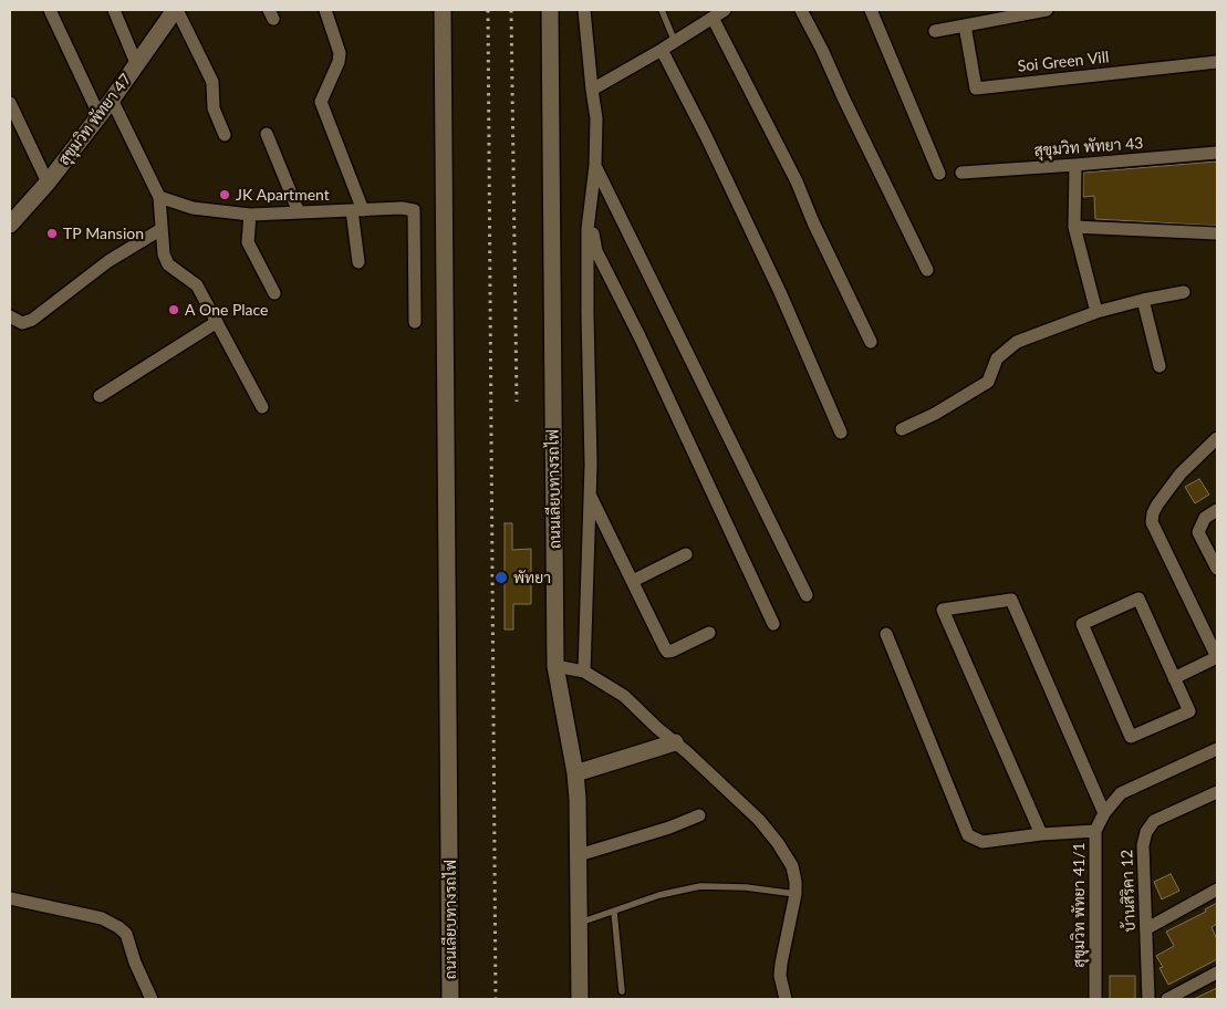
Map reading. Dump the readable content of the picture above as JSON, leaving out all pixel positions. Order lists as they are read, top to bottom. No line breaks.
{"streets":{"street":["Soi Green Vill","สุขุมวิท พัทยา 47","สุขุมวิท พัทยา 43","ถนนเลียบทางรถไฟ","บ้านสิริคา 12","สุขุมวิท พัทยา 41/1"]},"places":["JK Apartment","TP Mansion","A One Place","พัทยา"]}
